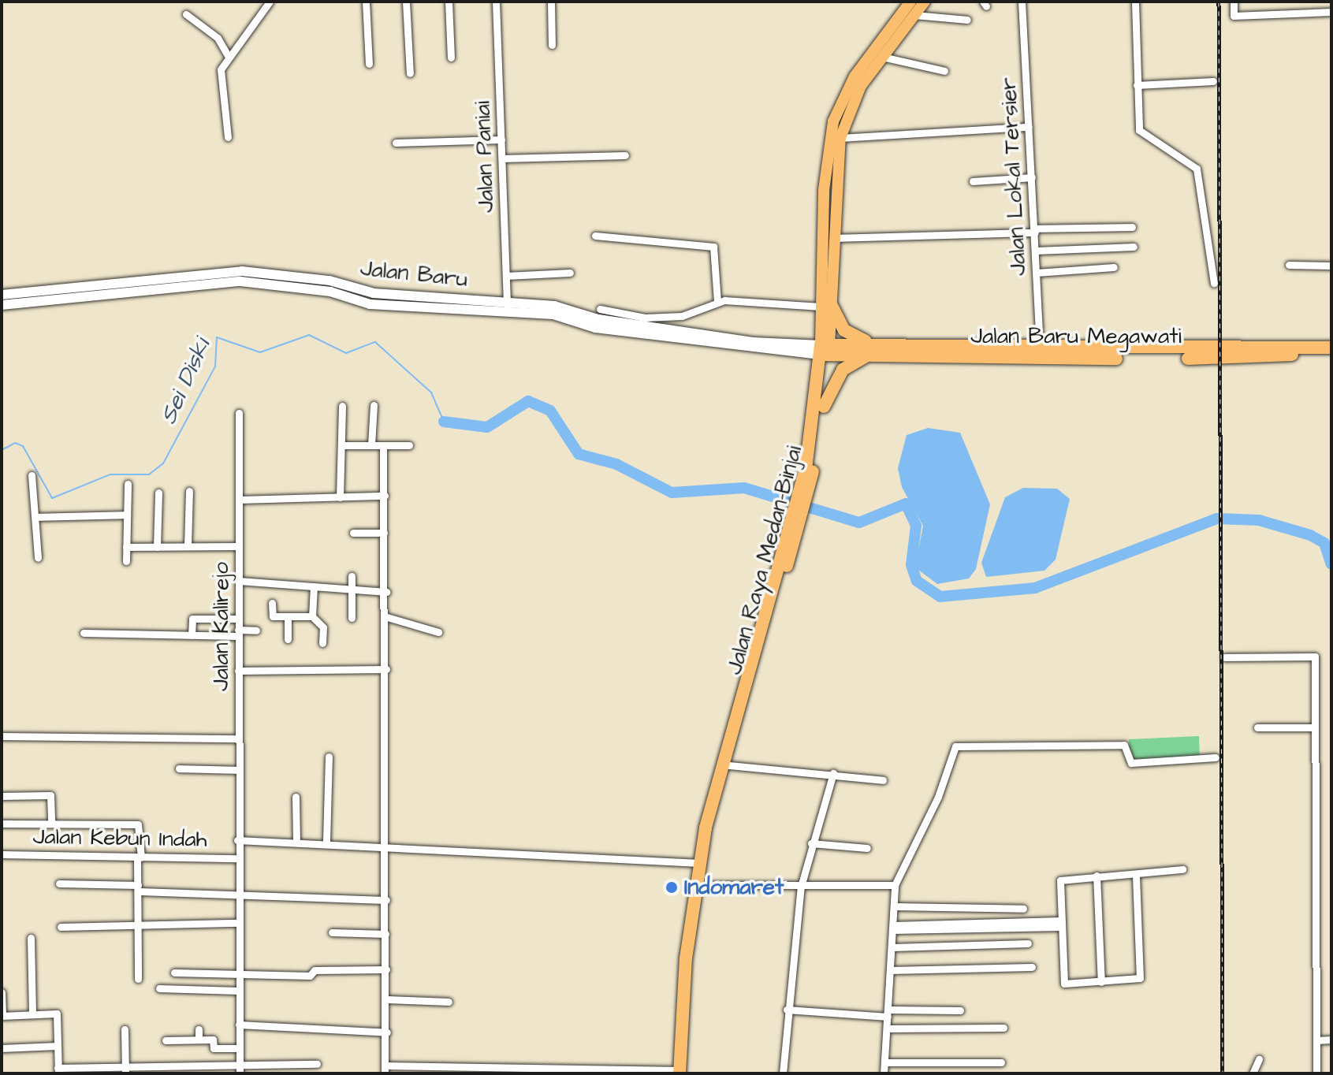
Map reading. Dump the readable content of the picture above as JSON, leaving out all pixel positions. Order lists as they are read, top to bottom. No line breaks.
{"streets":{"highway":["Jalan Baru Megawati","Jalan Raya Medan-Binjai"],"street":["Jalan Paniai","Jalan Lokal Tersier","Jalan Baru","Jalan Kalirejo","Jalan Kebun Indah"]},"crossings":[["Jalan Paniai","Jalan Baru"],["Jalan Lokal Tersier","Jalan Baru Megawati"],["Jalan Baru","Jalan Baru Megawati"],["Jalan Baru","Jalan Raya Medan-Binjai"],["Jalan Baru Megawati","Jalan Raya Medan-Binjai"],["Jalan Kalirejo","Jalan Kebun Indah"]],"water":["Sei Diski"],"places":["Indomaret"]}
